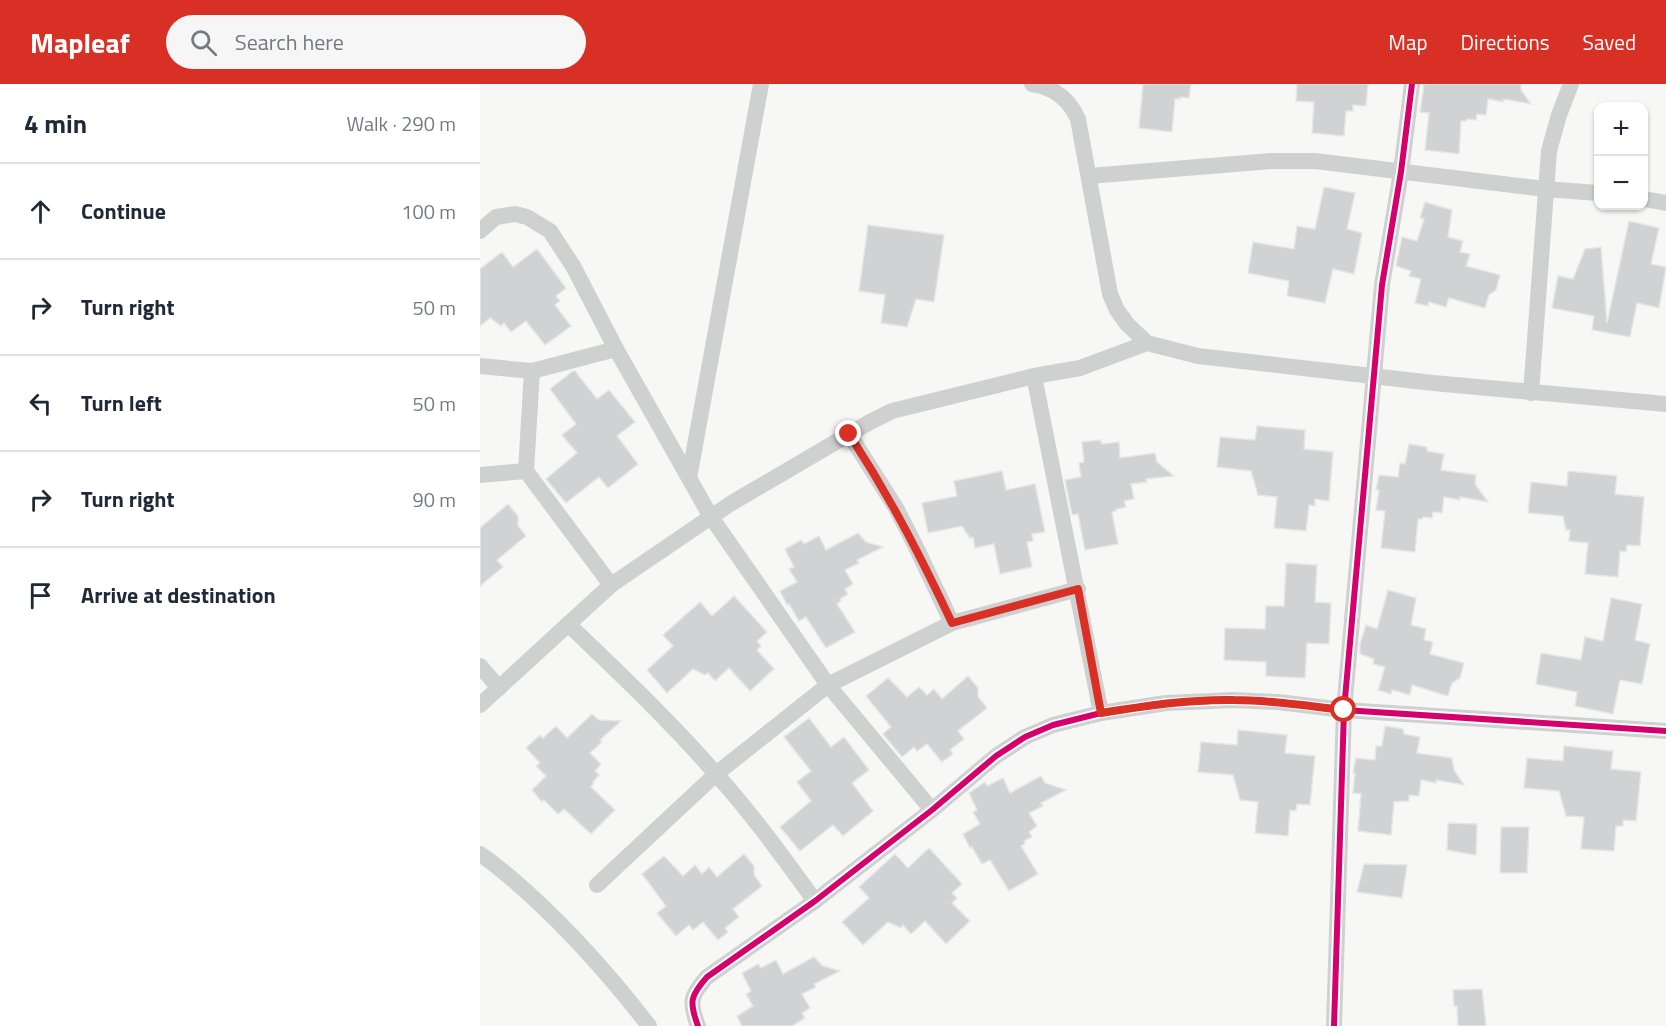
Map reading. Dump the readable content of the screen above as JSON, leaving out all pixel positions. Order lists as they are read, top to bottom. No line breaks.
{"page":{"header":"Mapleaf","search":"Search here","nav":["Map","Directions","Saved"],"heading":["4 min","Walk · 290 m"],"map_buttons":["+","−"],"list":[["Continue","100 m"],["Turn right","50 m"],["Turn left","50 m"],["Turn right","90 m"],"Arrive at destination"]}}
